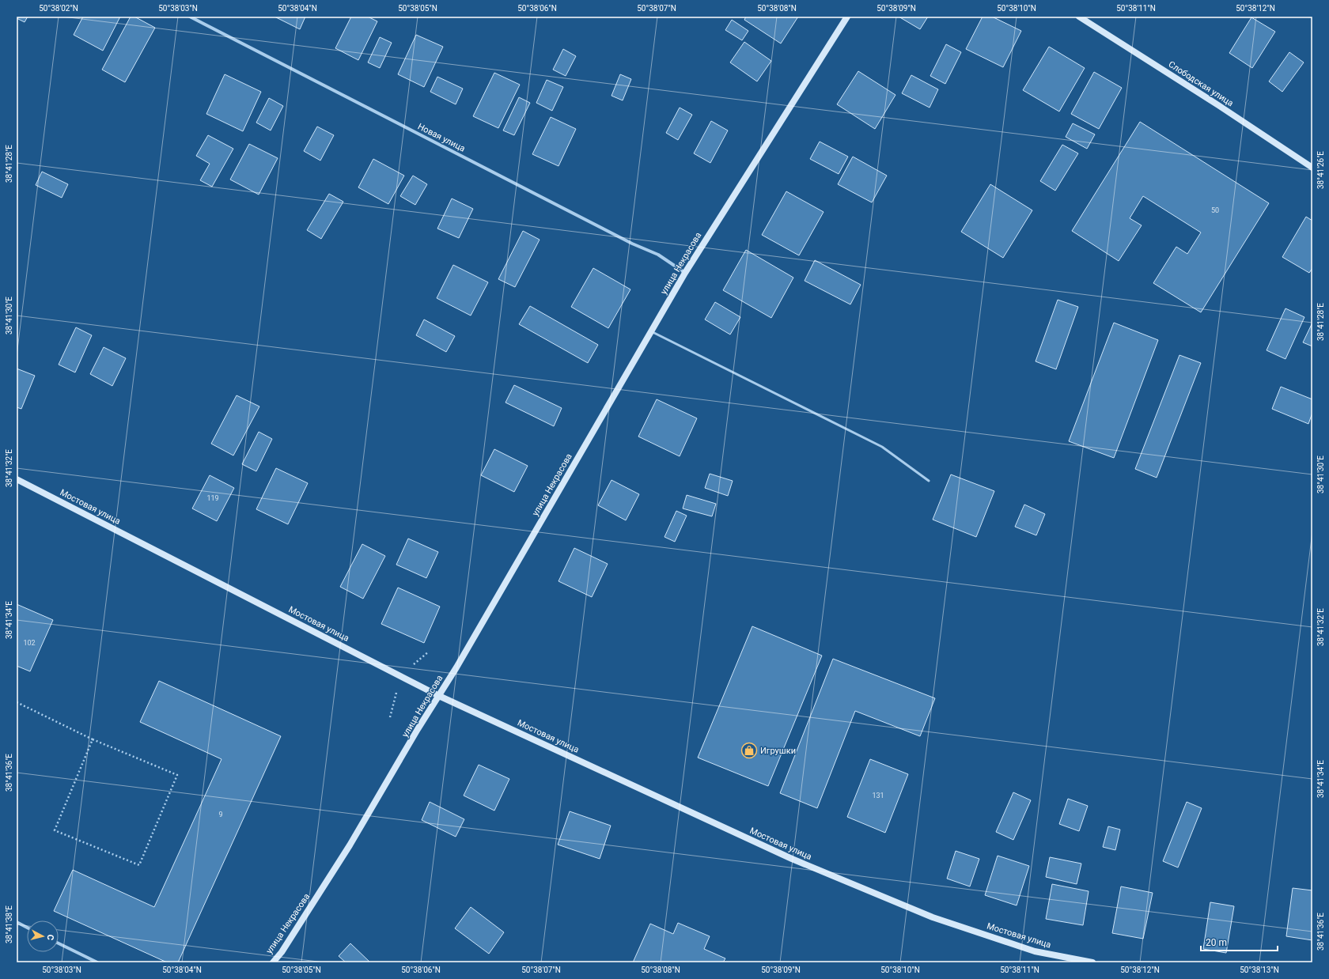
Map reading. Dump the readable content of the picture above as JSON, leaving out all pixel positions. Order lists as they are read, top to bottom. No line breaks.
{"streets":{"street":["Слободская улица","Новая улица","улица Некрасова","Мостовая улица"]},"crossings":[["Новая улица","улица Некрасова"],["улица Некрасова","Мостовая улица"]],"places":{"shop":["Игрушки"]},"house_numbers":["50","119","102","131","9"],"scale_bar":"20 m","north":"right","coordinates":["50°38'02\"N","50°38'03\"N","50°38'04\"N","50°38'05\"N","50°38'06\"N","50°38'07\"N","50°38'08\"N","50°38'09\"N","50°38'10\"N","50°38'11\"N","50°38'12\"N","38°41'28\"E","38°41'26\"E","38°41'30\"E","38°41'32\"E","38°41'34\"E","38°41'36\"E","38°41'38\"E","50°38'13\"N"]}
